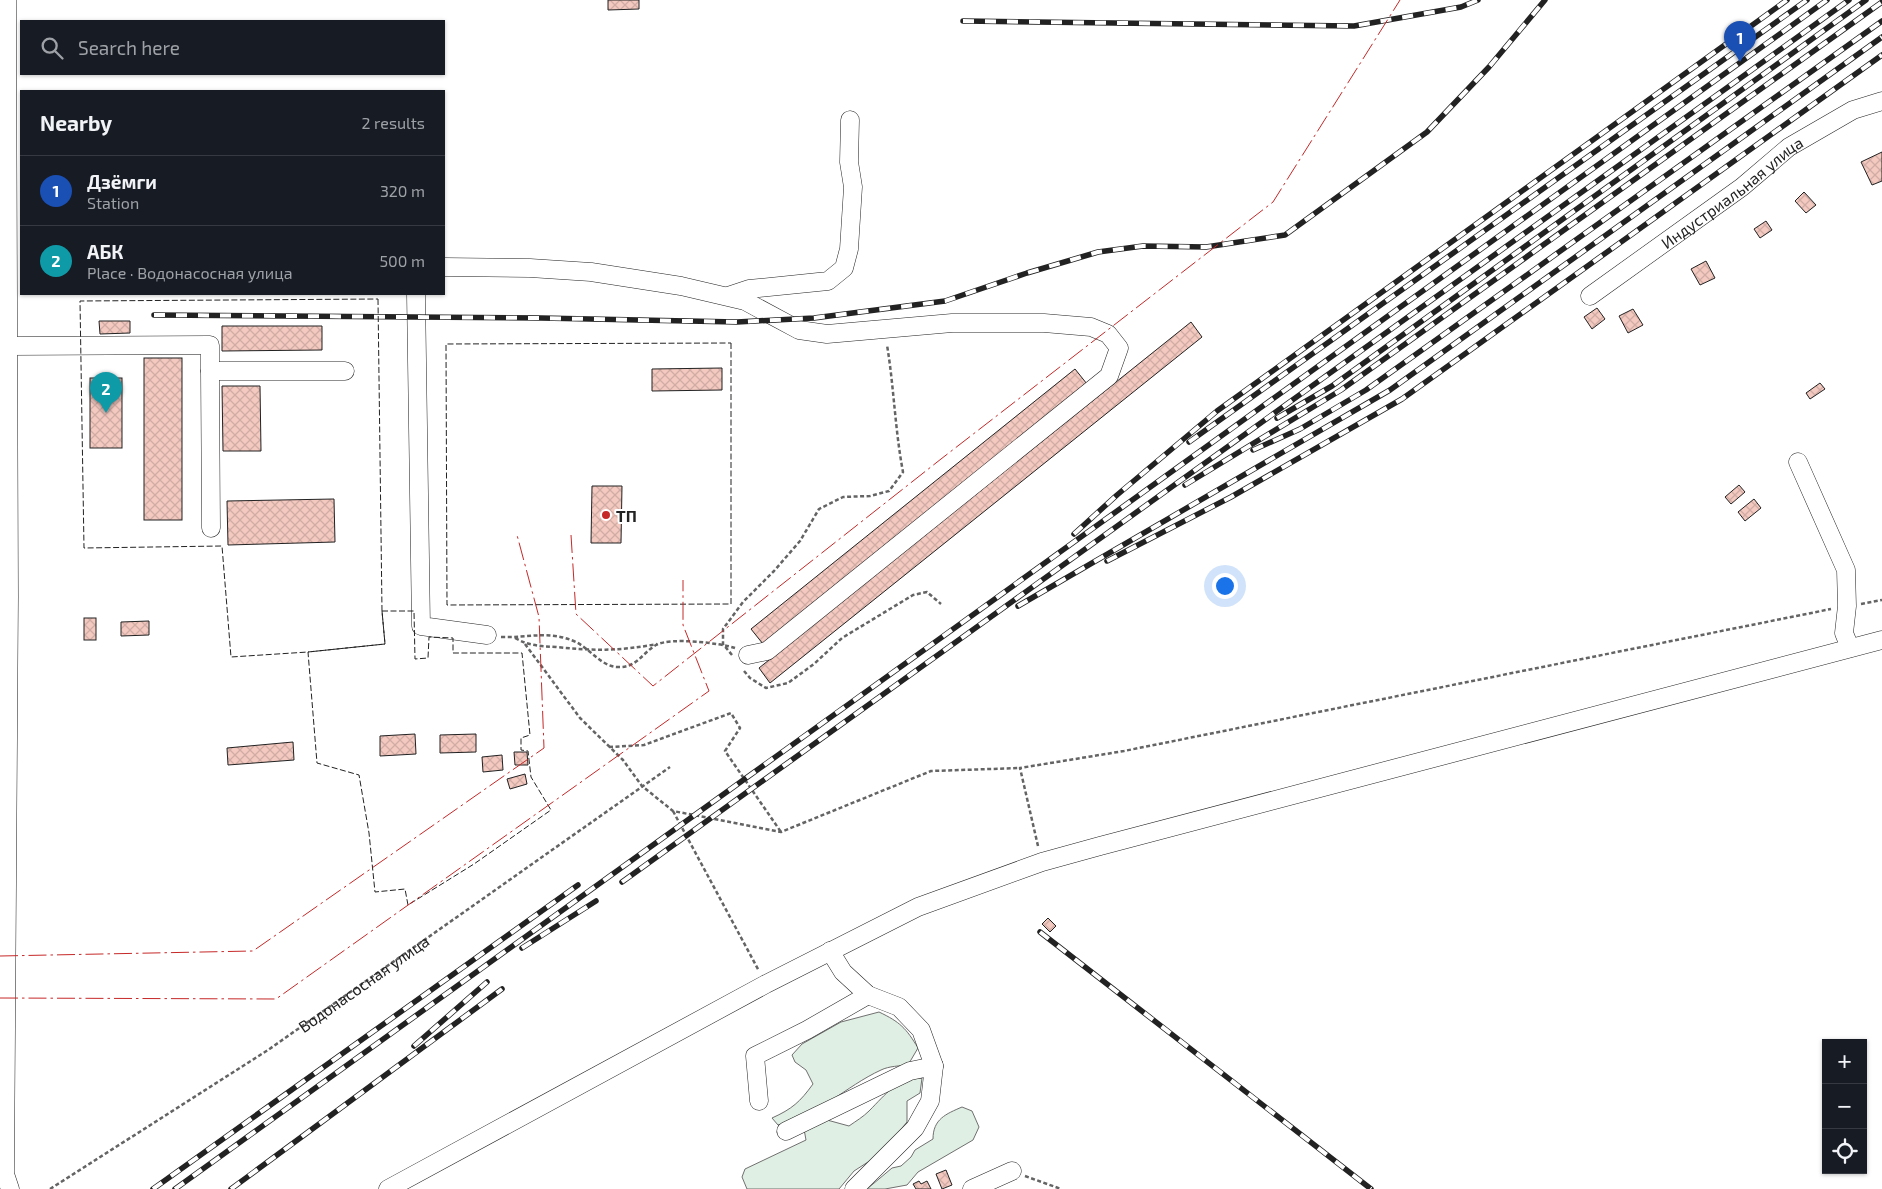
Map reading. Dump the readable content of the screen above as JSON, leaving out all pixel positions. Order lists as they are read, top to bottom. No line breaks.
{"streets":{"street":["Индустриальная улица"],"path":["Водонасосная улица"]},"places":["ТП"],"page":{"search":"Search here","pins":["1","2"],"heading":["Nearby","2 results"],"list":[{"mark":"1","name":"Дзёмги","note":"Station","value":"320 m"},{"mark":"2","name":"АБК","note":"Place · Водонасосная улица","value":"500 m"}],"map_buttons":["+","−"]}}
